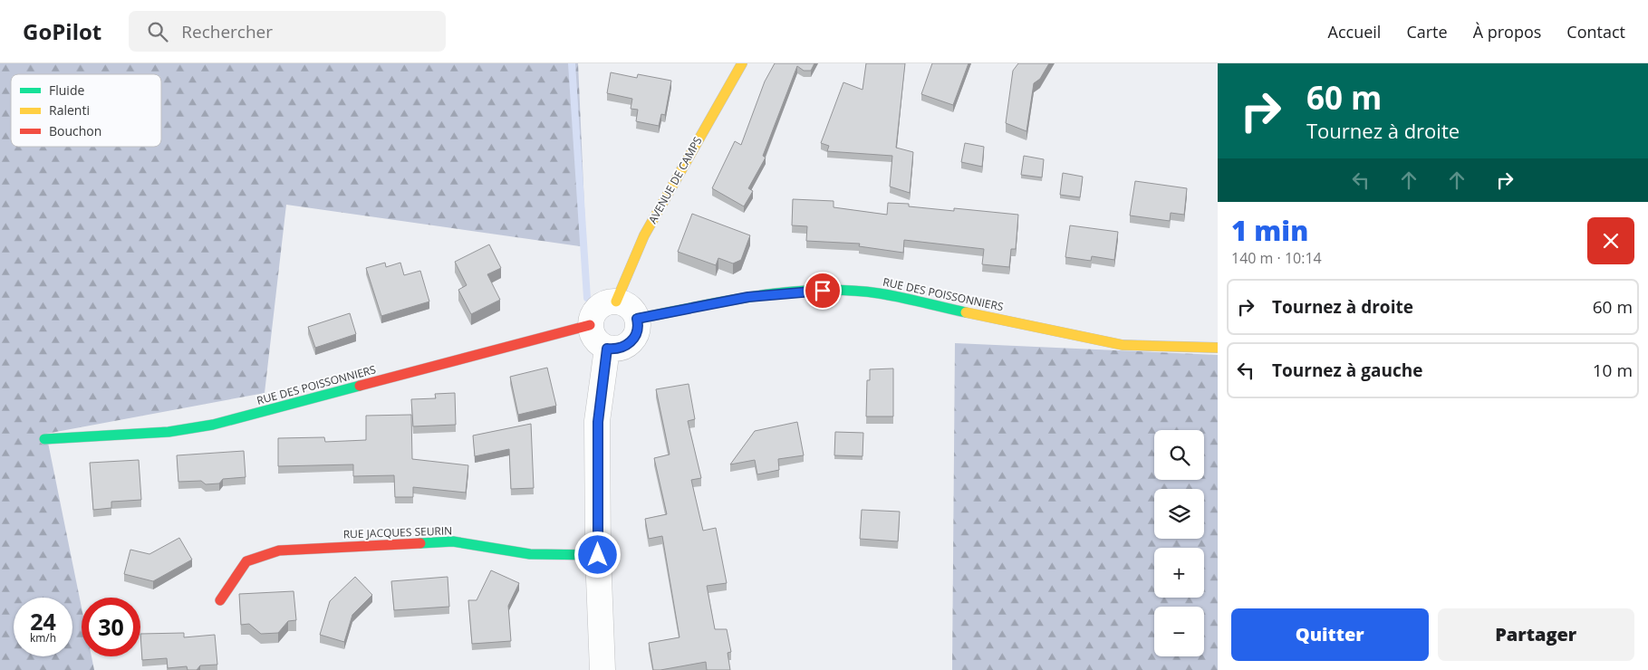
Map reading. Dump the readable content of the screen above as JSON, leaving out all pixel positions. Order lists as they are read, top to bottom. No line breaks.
{"streets":{"street":["AVENUE DE CAMPS","RUE DES POISSONNIERS","RUE JACQUES SEURIN"]},"crossings":[["AVENUE DE CAMPS","RUE DES POISSONNIERS"]],"legend":["Fluide","Ralenti","Bouchon"],"page":{"header":"GoPilot","search":"Rechercher","nav":["Accueil","Carte","À propos","Contact"],"turn":["60 m","Tournez à droite"],"heading":["1 min","140 m · 10:14"],"list":[{"name":"Tournez à droite","value":"60 m"},{"name":"Tournez à gauche","value":"10 m"}],"map_buttons":["+","−"],"speed":"24 km/h","limit":"30","buttons":["Quitter","Partager"]}}
